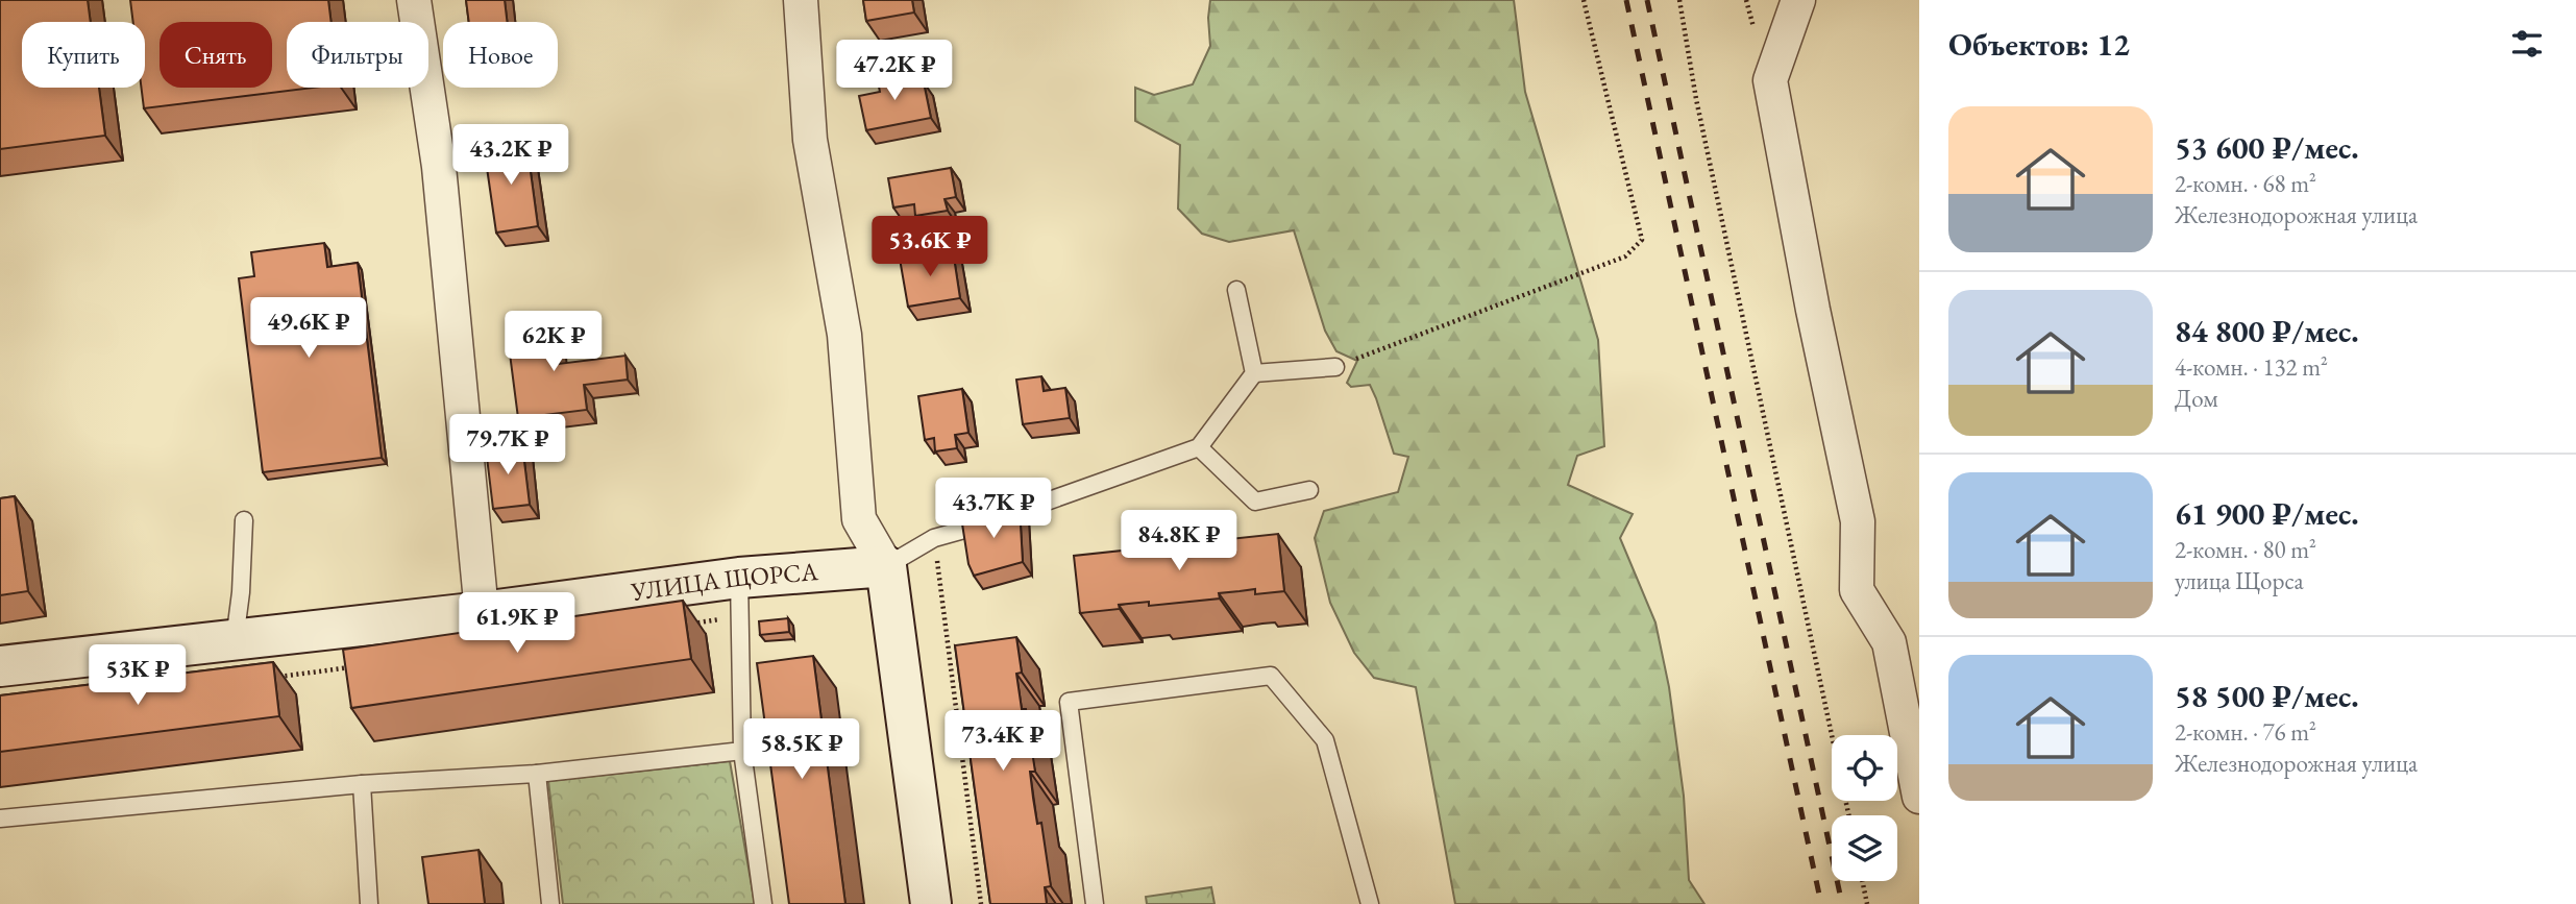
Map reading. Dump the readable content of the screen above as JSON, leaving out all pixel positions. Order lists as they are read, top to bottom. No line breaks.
{"streets":{"main road":["УЛИЦА ЩОРСА"]},"page":{"heading":"Объектов: 12","chip":["Купить","Снять","Фильтры","Новое"],"price":["47.2K ₽","43.2K ₽","53.6K ₽","49.6K ₽","62K ₽","79.7K ₽","43.7K ₽","84.8K ₽","61.9K ₽","53K ₽","73.4K ₽","58.5K ₽"],"list":[{"name":"53 600 ₽/мес.","note":"2-комн. · 68 m² · Железнодорожная улица"},{"name":"84 800 ₽/мес.","note":"4-комн. · 132 m² · Дом"},{"name":"61 900 ₽/мес.","note":"2-комн. · 80 m² · улица Щорса"},{"name":"58 500 ₽/мес.","note":"2-комн. · 76 m² · Железнодорожная улица"}]}}
